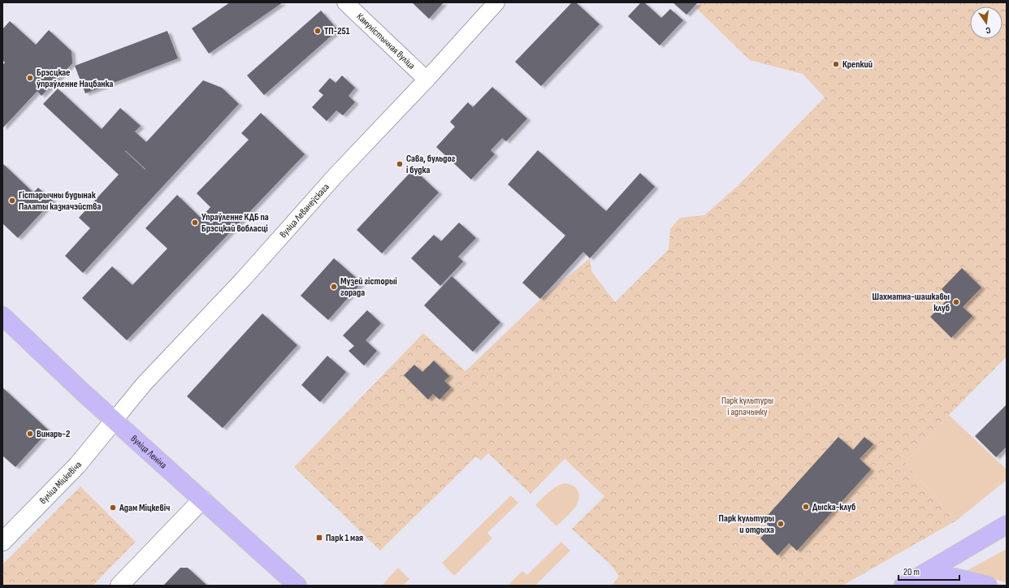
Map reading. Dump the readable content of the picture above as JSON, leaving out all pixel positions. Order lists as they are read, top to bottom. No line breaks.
{"streets":{"main road":["вуліца Леніна","вуліца Міцкевіча"],"street":["Камуністычная вуліца","вуліца Леванеўскага"]},"crossings":[["Камуністычная вуліца","вуліца Леванеўскага"],["вуліца Леванеўскага","вуліца Леніна"],["вуліца Леванеўскага","вуліца Міцкевіча"],["вуліца Леніна","вуліца Міцкевіча"]],"parks":["Парк культуры і адпачынку"],"places":{"other":["ТП-251","Крепкий","Брэсцкае ўпраўленне Нацбанка","Сава, бульдог і будка","Гістарычны будынак Палаты казначэйства","Упраўленне КДБ па Брэсцкай вобласці","Музей гісторыі горада","Шахматна-шашкавы клуб","Винарь-2","Дыска-клуб","Адам Міцкевіч","Парк культуры и отдыха"],"transit":["Парк 1 мая"]},"scale_bar":"20 m","north":"bottom"}
